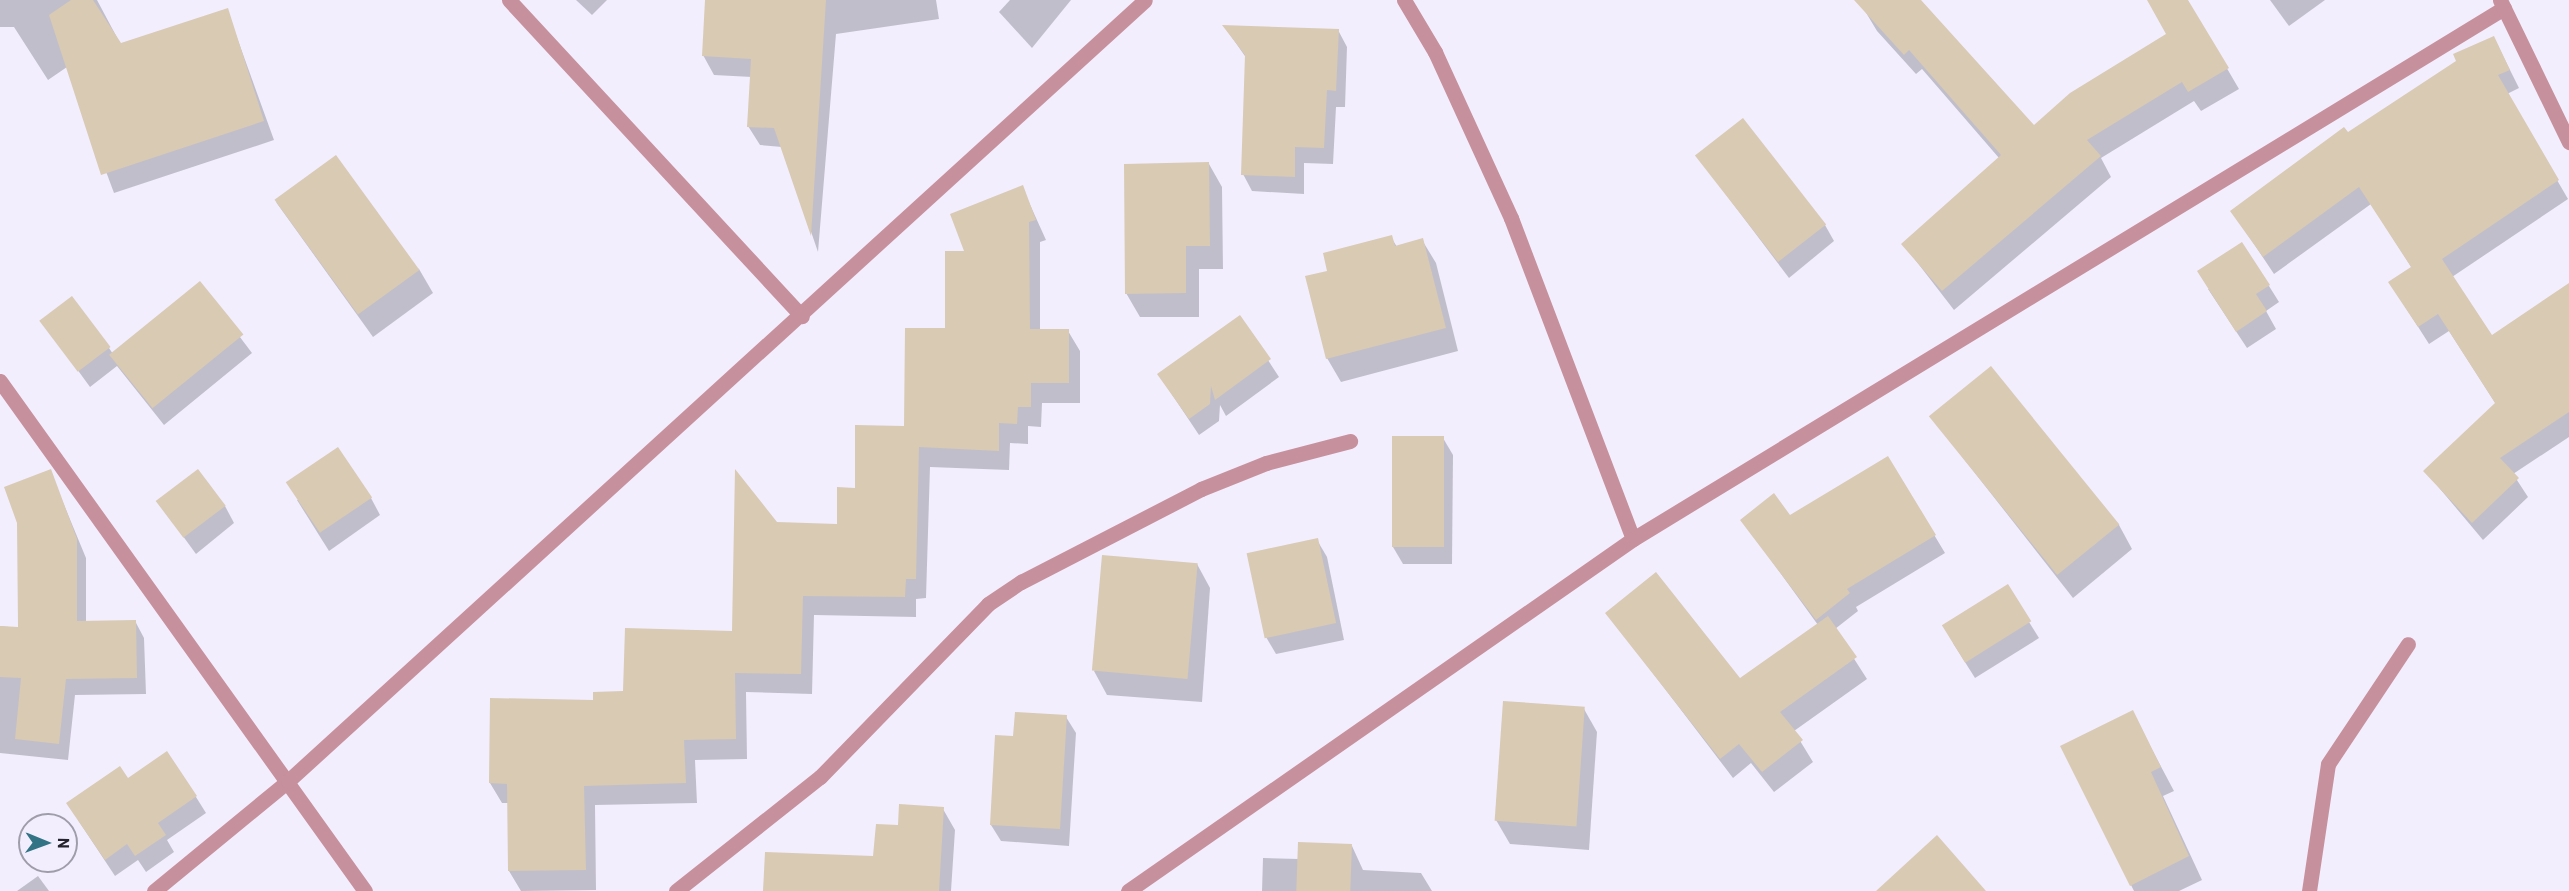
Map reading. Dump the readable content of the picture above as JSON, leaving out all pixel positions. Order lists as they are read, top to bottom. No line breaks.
{"north":"right"}
